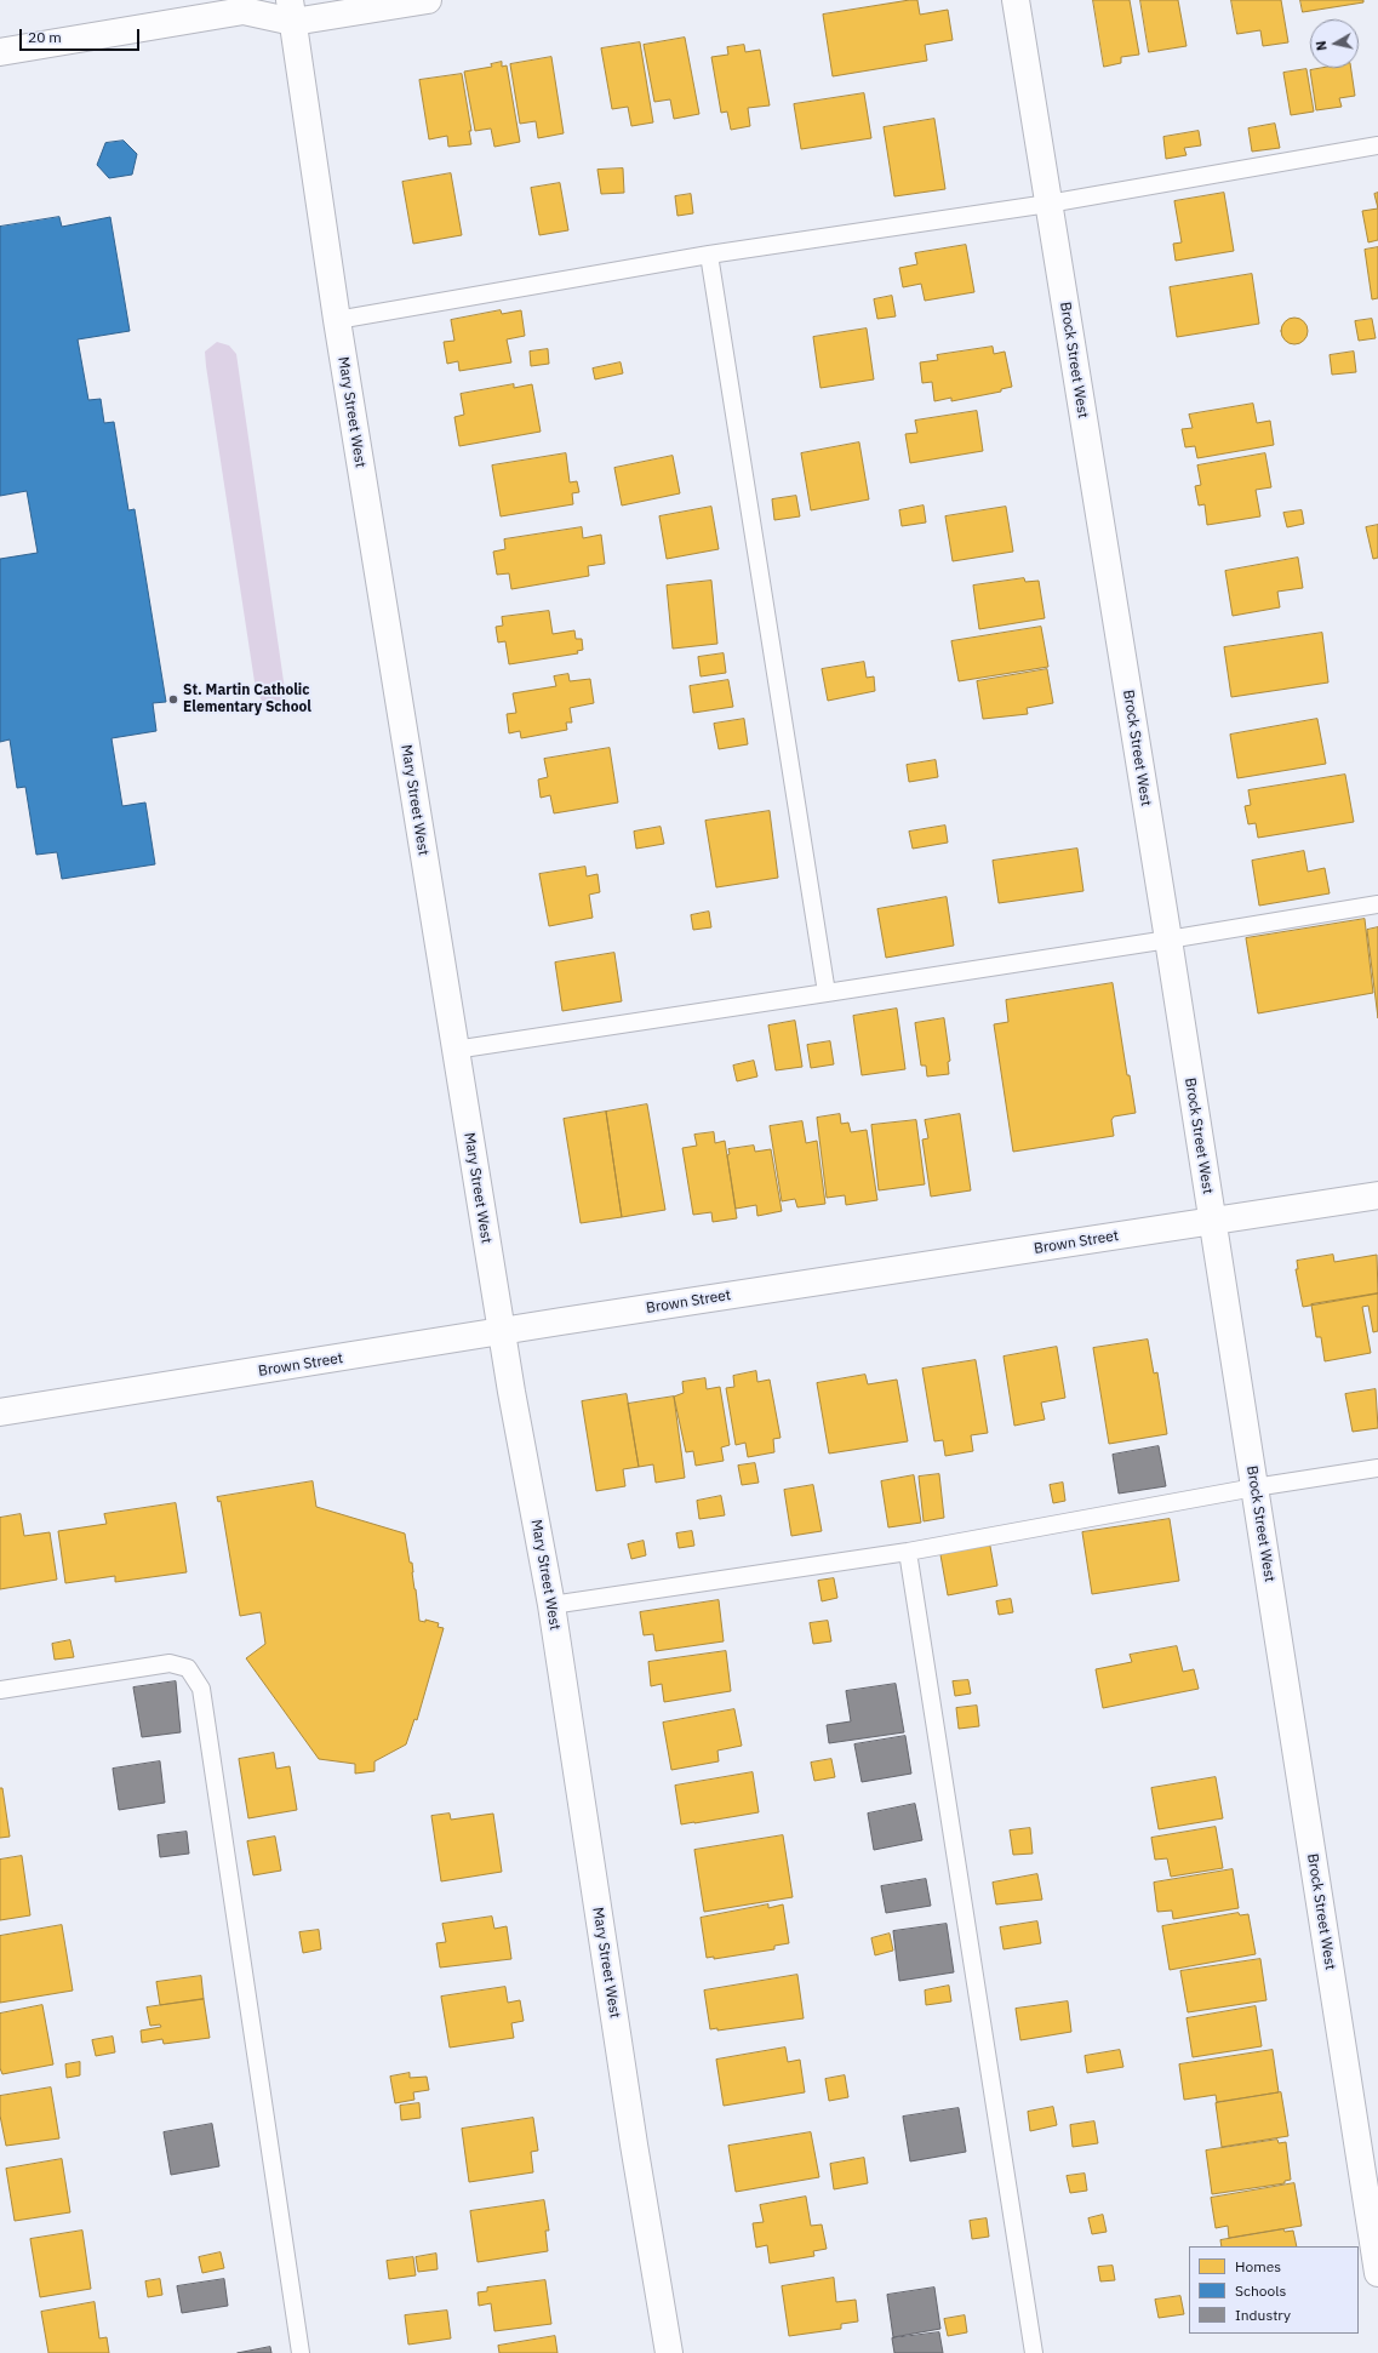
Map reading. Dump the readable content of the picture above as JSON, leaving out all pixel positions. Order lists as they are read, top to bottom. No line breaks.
{"streets":{"street":["Brock Street West","Mary Street West","Brown Street"]},"crossings":[["Brock Street West","Brown Street"],["Mary Street West","Brown Street"]],"places":["St. Martin Catholic Elementary School"],"legend":["Homes","Schools","Industry"],"scale_bar":"20 m","north":"left"}
